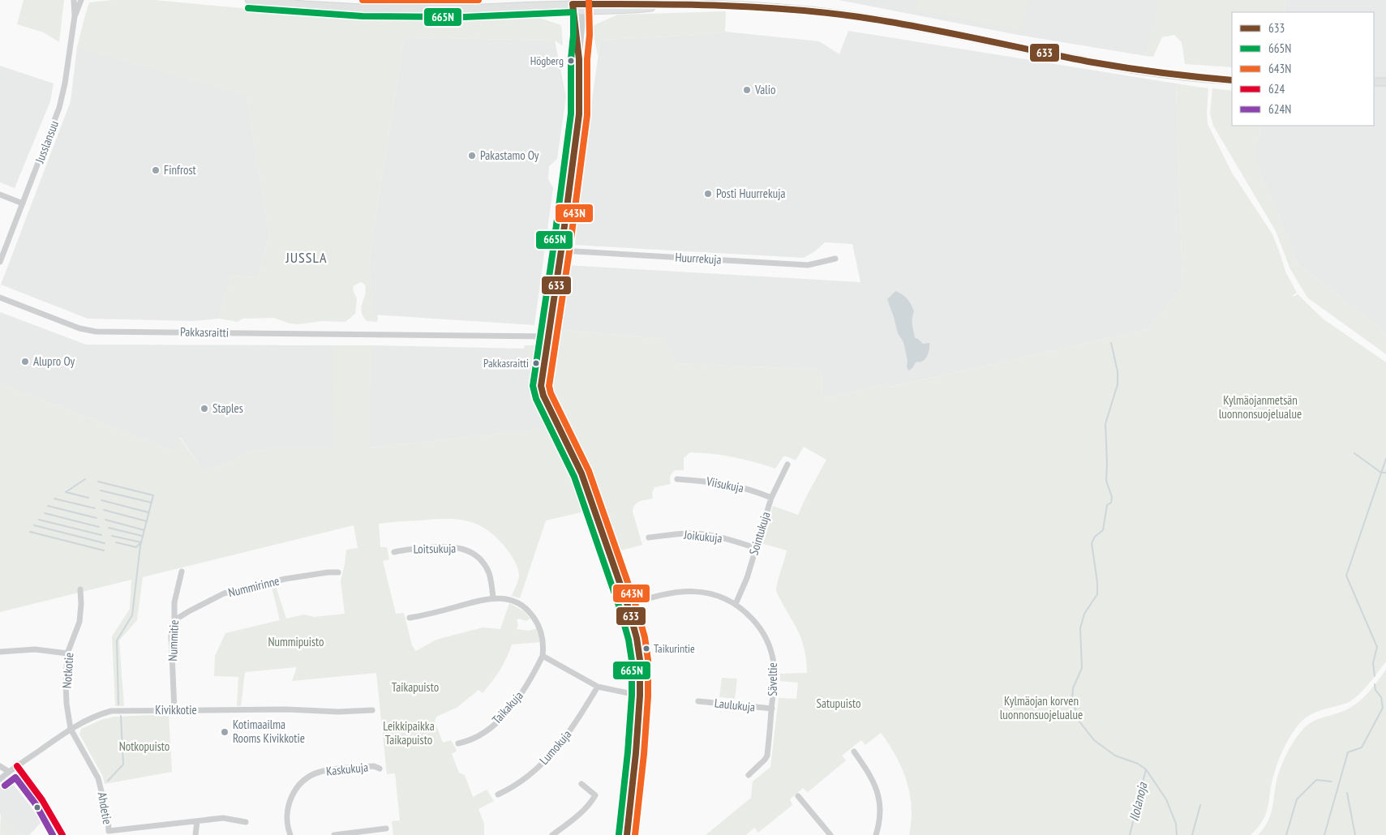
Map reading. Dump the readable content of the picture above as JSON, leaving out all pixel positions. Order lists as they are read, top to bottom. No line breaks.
{"streets":{"street":["Jusslansuu","Huurrekuja","Pakkasraitti","Viisukuja","Sointukuja","Joikukuja","Loitsukuja","Nummirinne","Nummitie","Notkotie","Säveltie","Laulukuja","Taikakuja","Kivikkotie","Lumokuja","Kaskukuja","Ahdetie"]},"crossings":[["Viisukuja","Sointukuja"],["Sointukuja","Joikukuja"],["Sointukuja","Säveltie"],["Nummirinne","Nummitie"],["Nummitie","Kivikkotie"],["Notkotie","Kivikkotie"],["Notkotie","Ahdetie"],["Säveltie","Laulukuja"],["Kivikkotie","Ahdetie"]],"districts":["JUSSLA"],"water":["Ilolanoja"],"parks":["Kylmäojanmetsän luonnonsuojelualue","Nummipuisto","Taikapuisto","Kylmäojan korven luonnonsuojelualue","Satupuisto","Leikkipaikka Taikapuisto","Notkopuisto"],"places":["Högberg","Valio","Pakastamo Oy","Finfrost","Posti Huurrekuja","Alupro Oy","Pakkasraitti","Staples","Taikurintie","Kotimaailma Rooms Kivikkotie"],"lines":["transit line 643N","transit line 633","transit line 665N","transit line 624","transit line 624N"],"legend":["633","665N","643N","624","624N"]}
